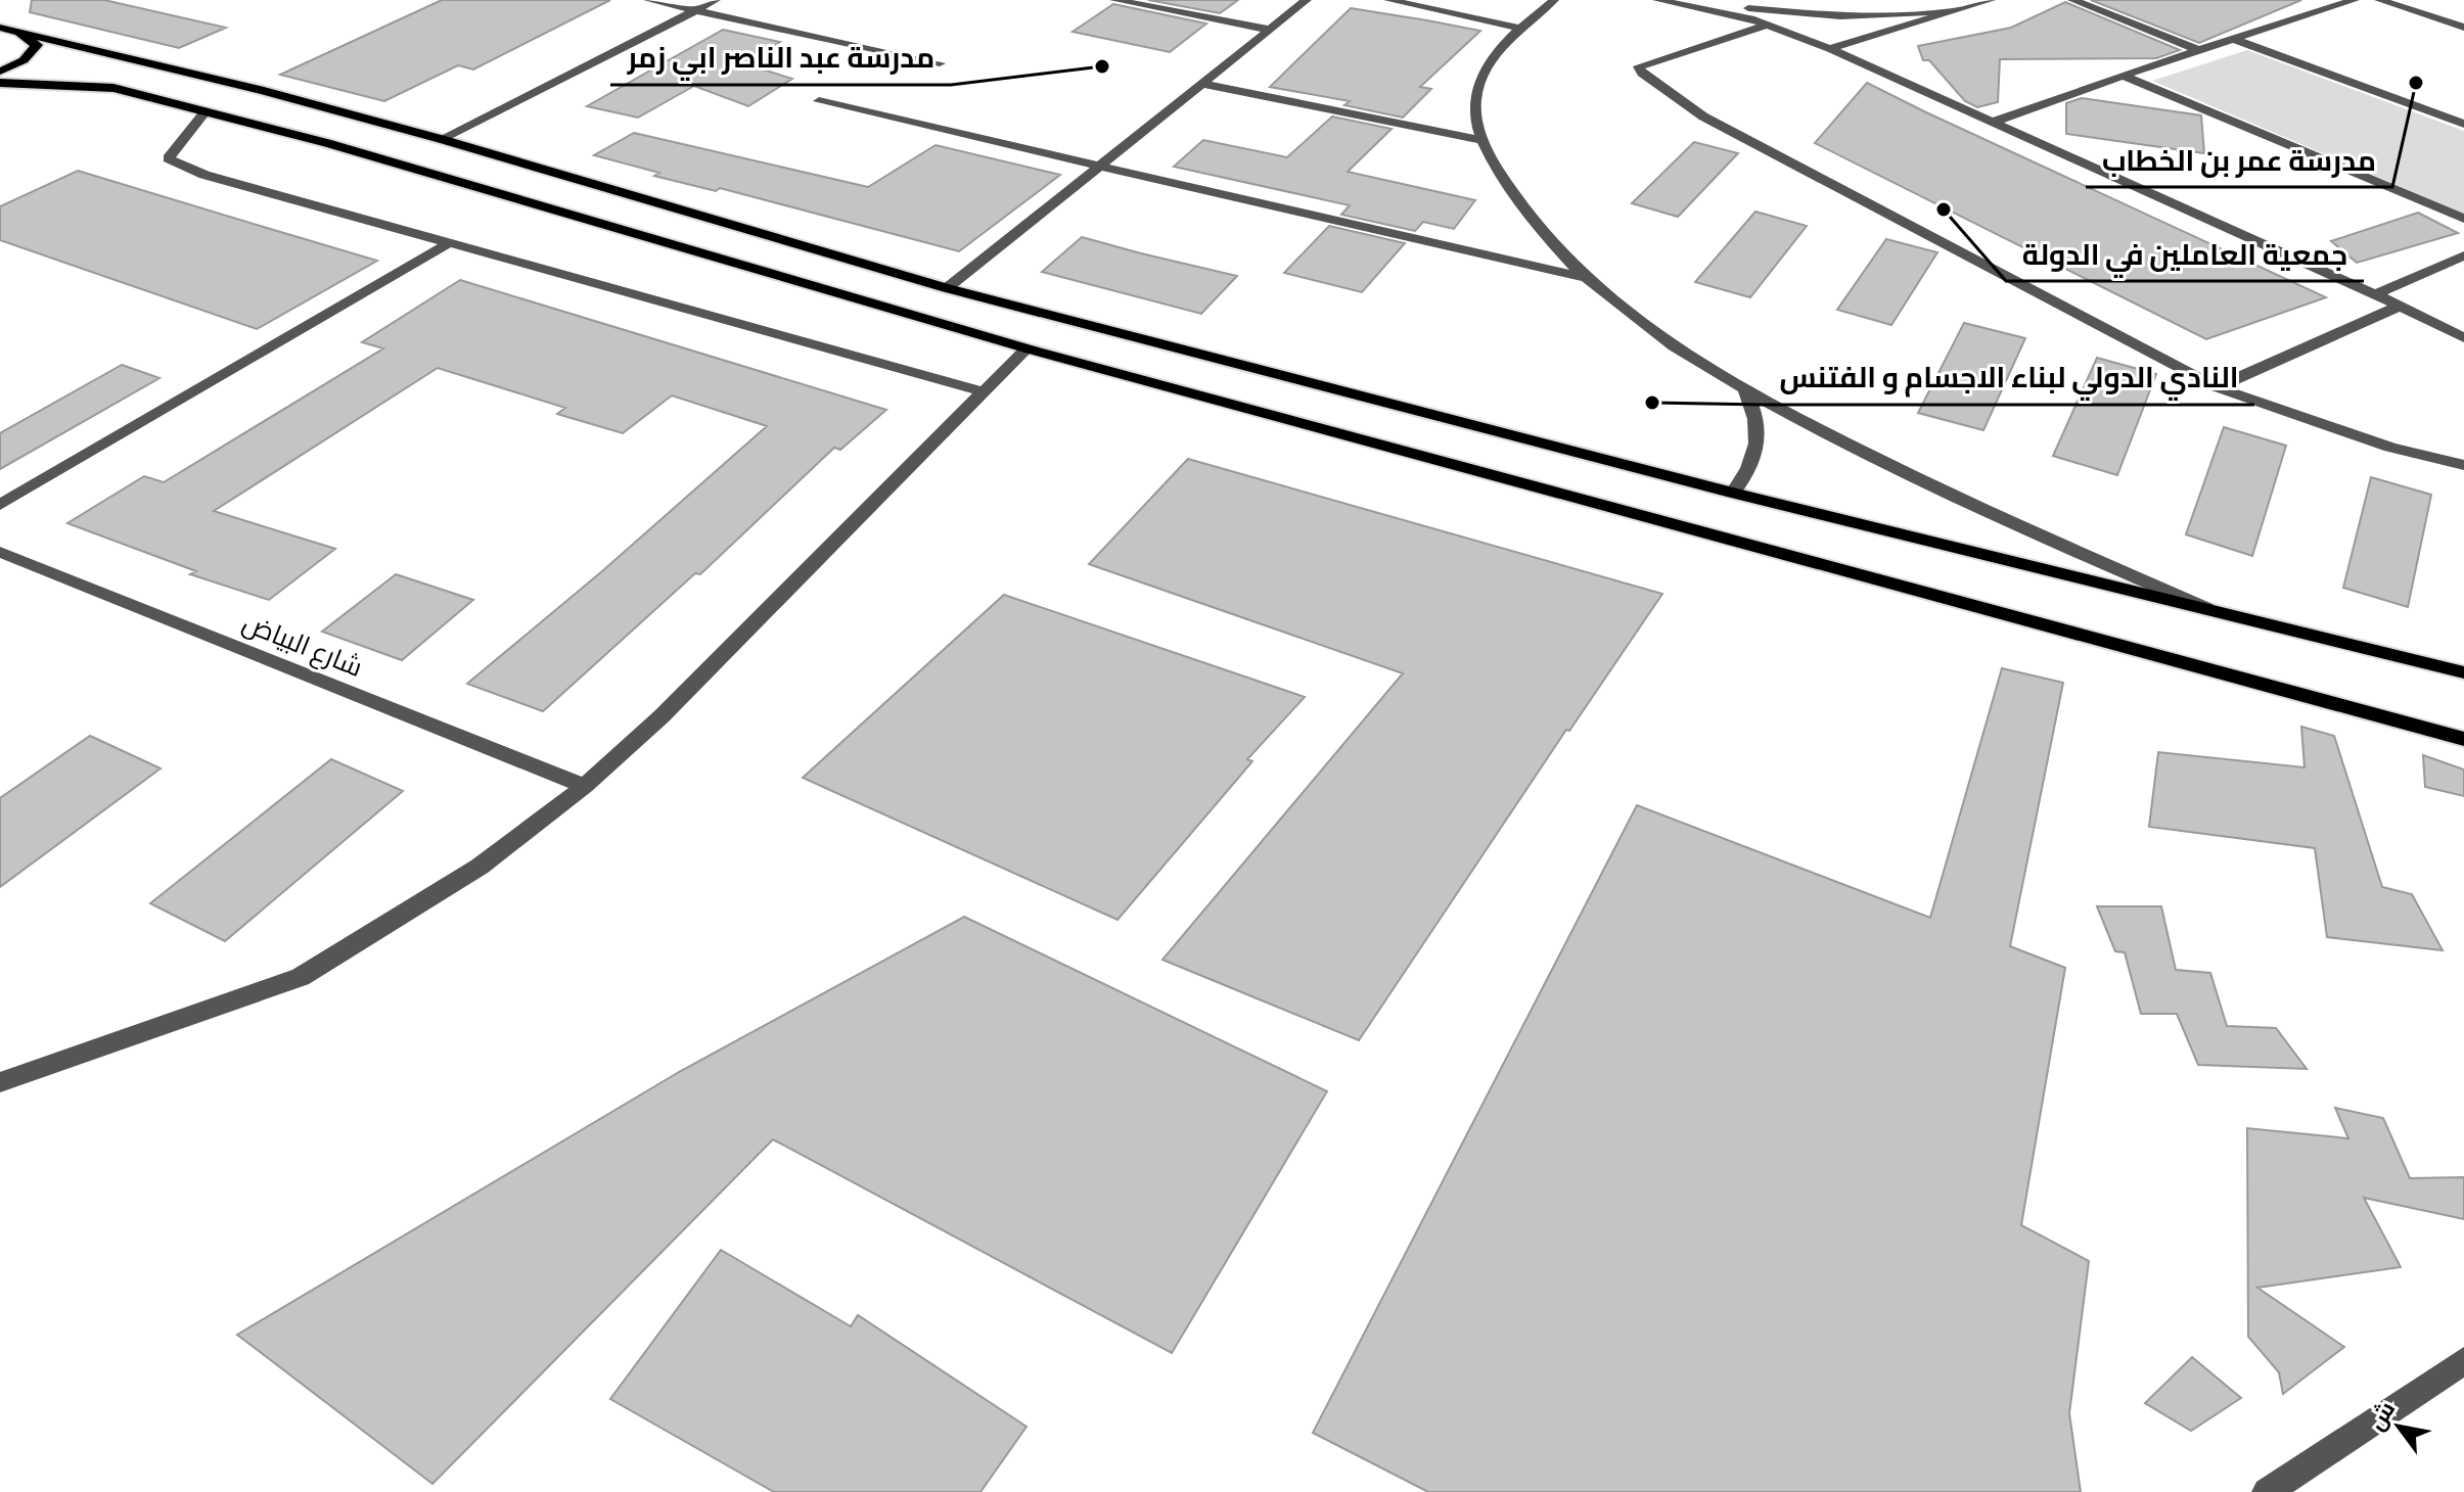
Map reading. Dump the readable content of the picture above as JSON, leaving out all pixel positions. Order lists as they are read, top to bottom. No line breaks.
{"streets":{"street":["شارع البياض"]},"places":["مدرسة عبد الناصر ابي زمر","مدرسة عمر بن الخطاب","جمعية العاملين في الدولة","النادي الدولي لبناء الاجسام و الفتنس"],"north":"top left"}
